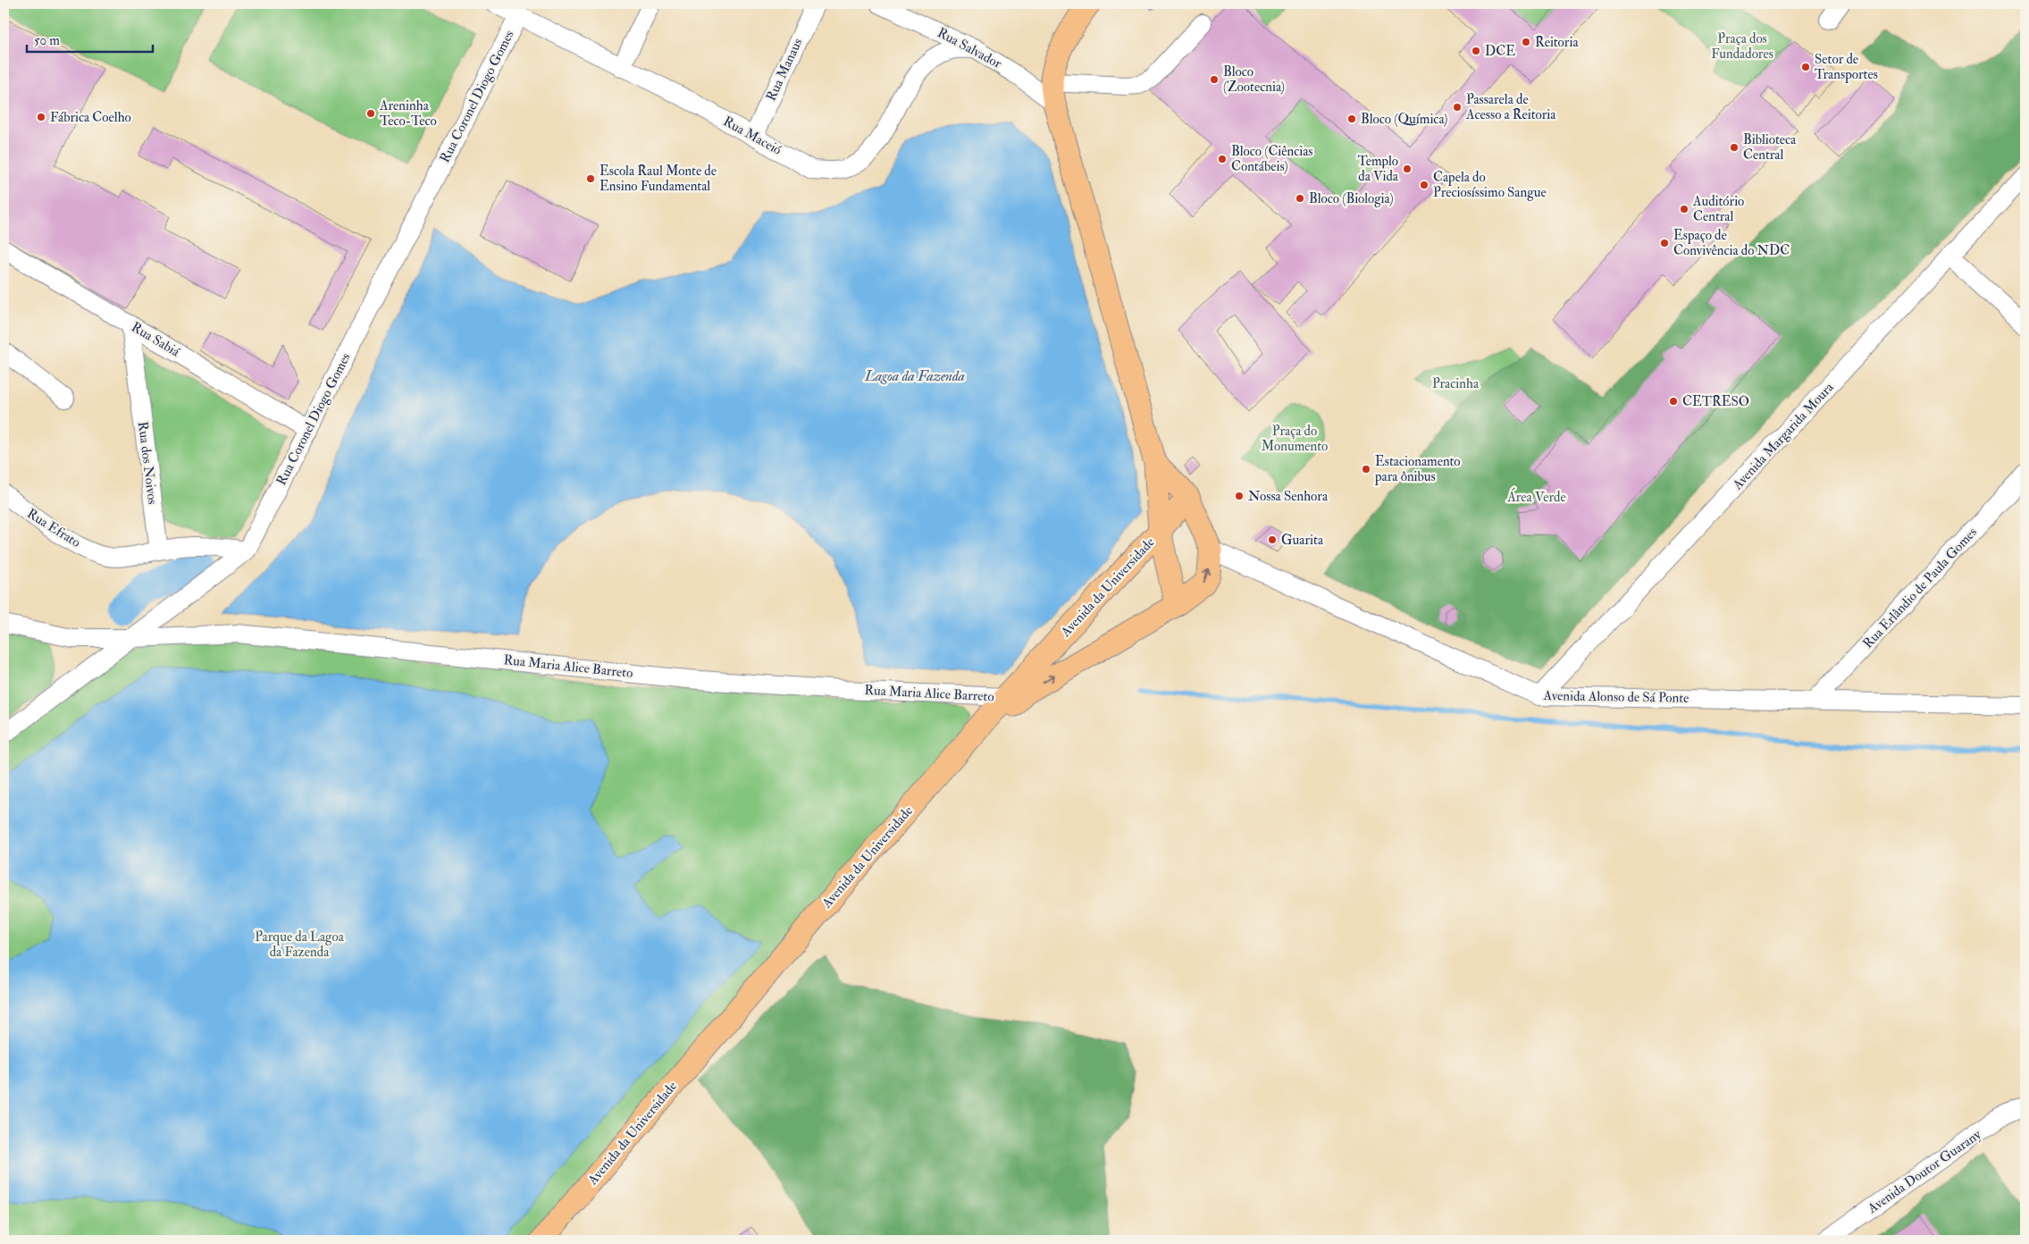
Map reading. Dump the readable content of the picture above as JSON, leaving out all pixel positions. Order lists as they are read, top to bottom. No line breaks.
{"streets":{"main road":["Avenida da Universidade"],"street":["Rua Salvador","Rua Manaus","Rua Coronel Diogo Gomes","Rua Maceió","Rua Sabiá","Avenida Margarida Moura","Rua dos Noivos","Rua Efrato","Rua Erlândio de Paula Gomes","Rua Maria Alice Barreto","Avenida Alonso de Sá Ponte","Avenida Doutor Guarany"]},"crossings":[["Rua Salvador","Rua Maceió"],["Rua Manaus","Rua Maceió"],["Rua Coronel Diogo Gomes","Rua Maceió"],["Rua Coronel Diogo Gomes","Rua Sabiá"],["Rua Coronel Diogo Gomes","Rua Maria Alice Barreto"],["Rua Sabiá","Rua dos Noivos"],["Avenida Margarida Moura","Avenida Alonso de Sá Ponte"],["Rua dos Noivos","Rua Efrato"],["Avenida da Universidade","Rua Maria Alice Barreto"],["Avenida da Universidade","Avenida Alonso de Sá Ponte"],["Rua Erlândio de Paula Gomes","Avenida Alonso de Sá Ponte"]],"water":["Lagoa da Fazenda"],"parks":["Praça dos Fundadores","Pracinha","Praça do Monumento","Área Verde","Parque da Lagoa da Fazenda"],"places":["Reitoria","DCE","Setor de Transportes","Bloco (Zootecnia)","Passarela de Acesso a Reitoria","Areninha Teco-Teco","Fábrica Coelho","Bloco (Química)","Biblioteca Central","Bloco (Ciências Contábeis)","Templo da Vida","Escola Raul Monte de Ensino Fundamental","Capela do Preciosíssimo Sangue","Bloco (Biologia)","Auditório Central","Espaço de Convivência do NDC","CETRESO","Estacionamento para ônibus","Nossa Senhora","Guarita"],"scale_bar":"50 m"}
